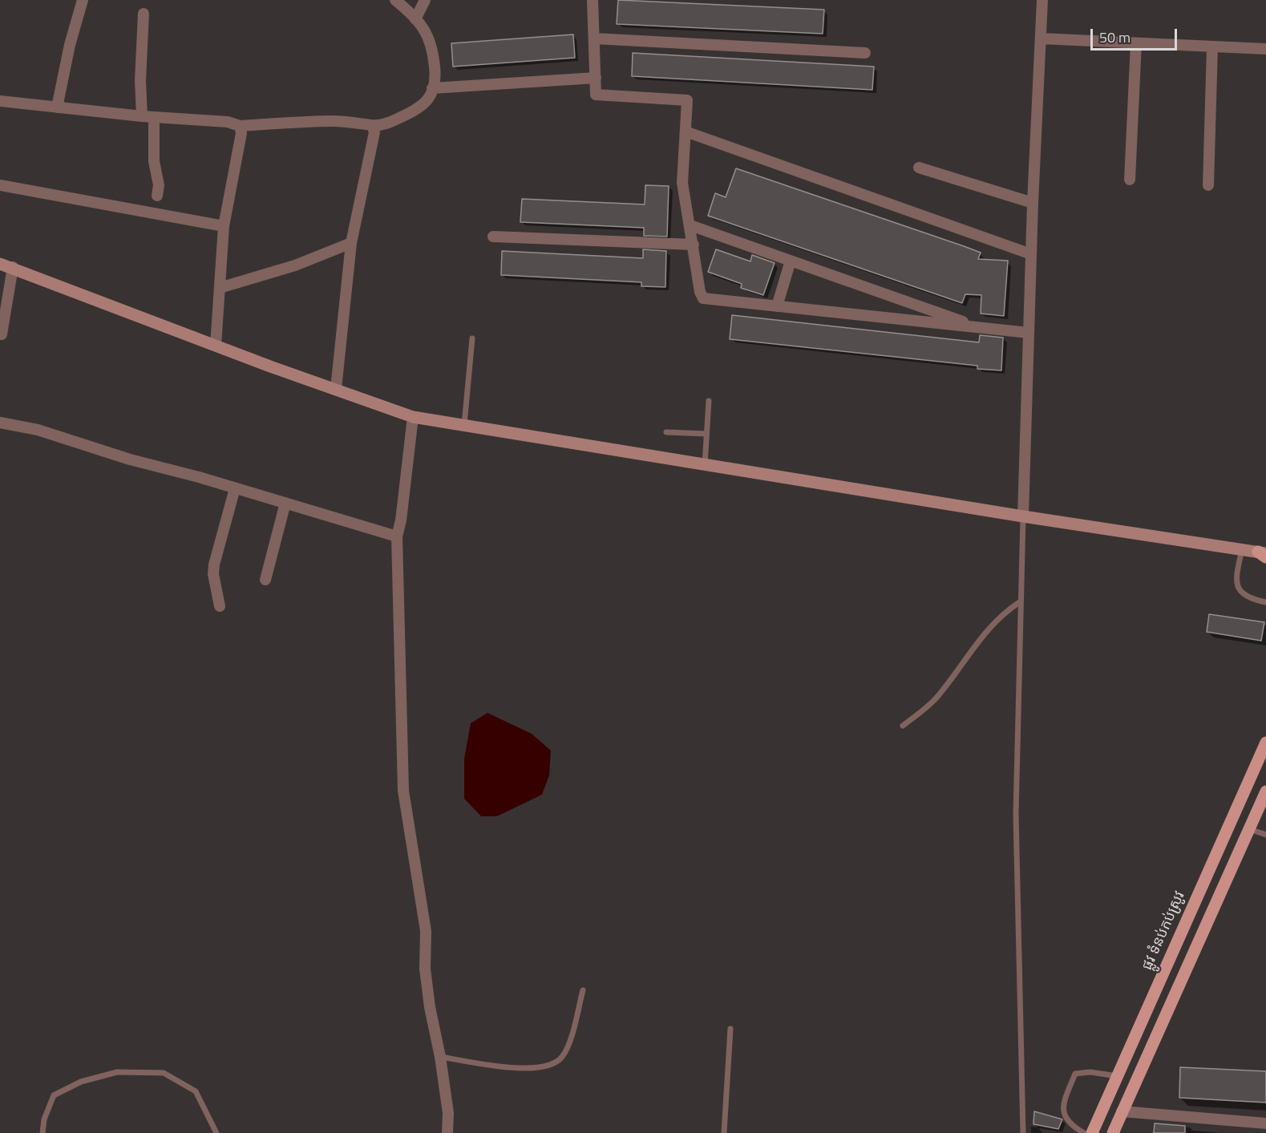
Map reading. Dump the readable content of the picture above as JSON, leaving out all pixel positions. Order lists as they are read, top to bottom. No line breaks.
{"streets":{"main road":["ផ្លូវ ទំនប់កប់ស្រូវ"]},"scale_bar":"50 m"}
